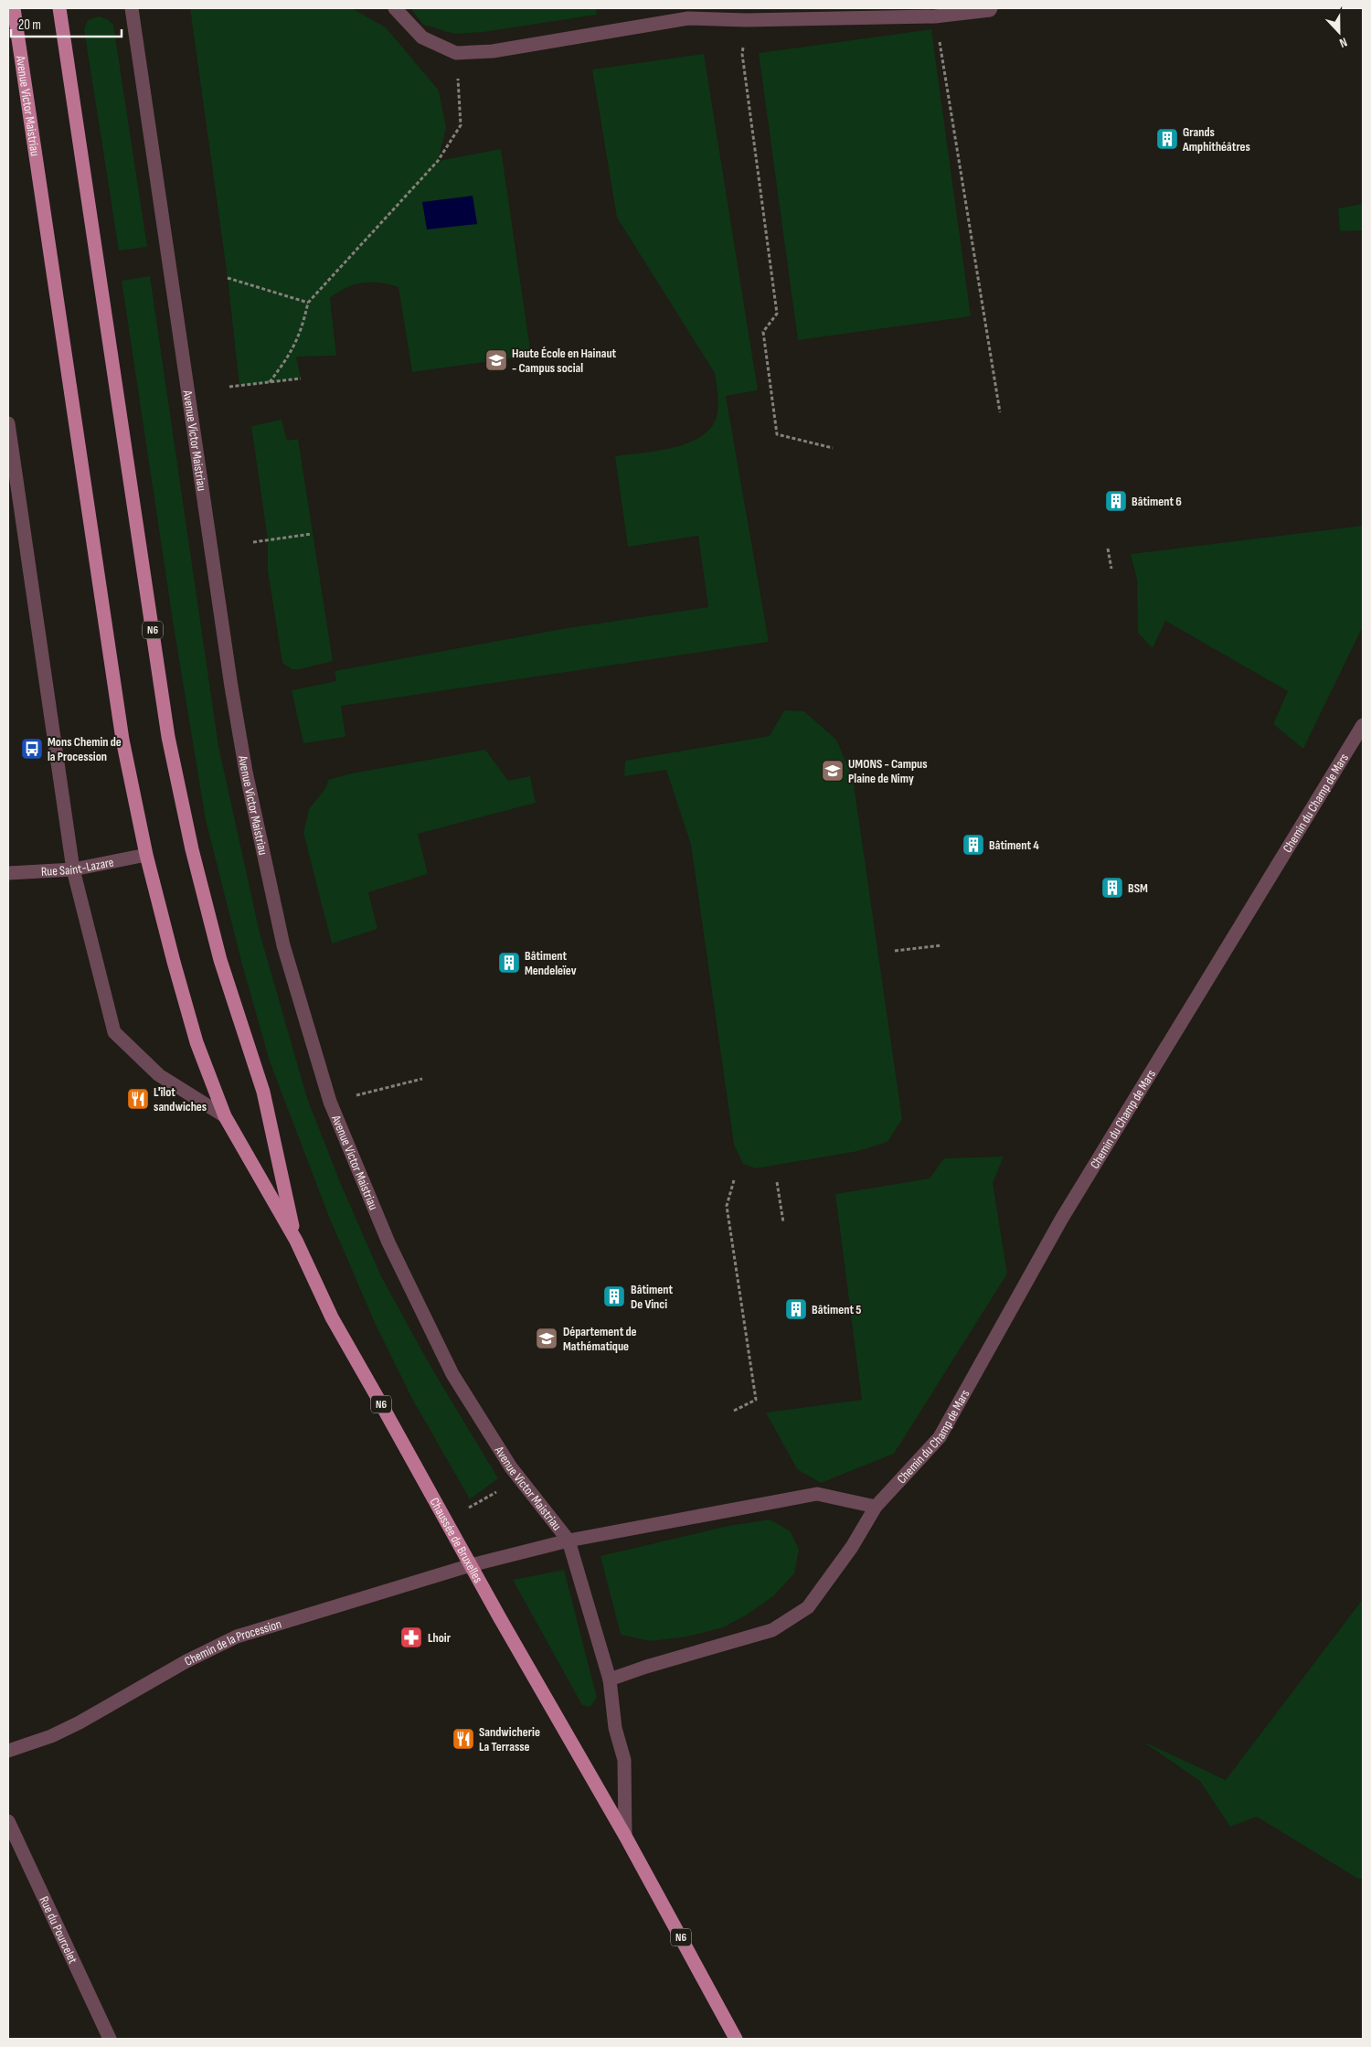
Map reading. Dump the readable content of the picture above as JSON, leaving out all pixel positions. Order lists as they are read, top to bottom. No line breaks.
{"streets":{"main road":["Avenue Victor Maistriau","N6","Chaussée de Bruxelles"],"street":["Chemin du Champ de Mars","Rue Saint-Lazare","Chemin de la Procession","Rue du Pourcelet"]},"crossings":[["Avenue Victor Maistriau","N6"],["Avenue Victor Maistriau","Rue Saint-Lazare"],["Avenue Victor Maistriau","Chaussée de Bruxelles"],["N6","Chaussée de Bruxelles"],["Chemin du Champ de Mars","Chaussée de Bruxelles"],["Chaussée de Bruxelles","Chemin de la Procession"]],"places":{"building":["Grands Amphithéâtres","Bâtiment 6","Bâtiment 4","BSM","Bâtiment Mendeleïev","Bâtiment De Vinci","Bâtiment 5"],"school or university":["Haute École en Hainaut - Campus social","UMONS - Campus Plaine de Nimy","Département de Mathématique"],"bus stop":["Mons Chemin de la Procession"],"restaurant":["L'îlot sandwiches","Sandwicherie La Terrasse"],"pharmacy":["Lhoir"]},"scale_bar":"20 m","north":"bottom"}
